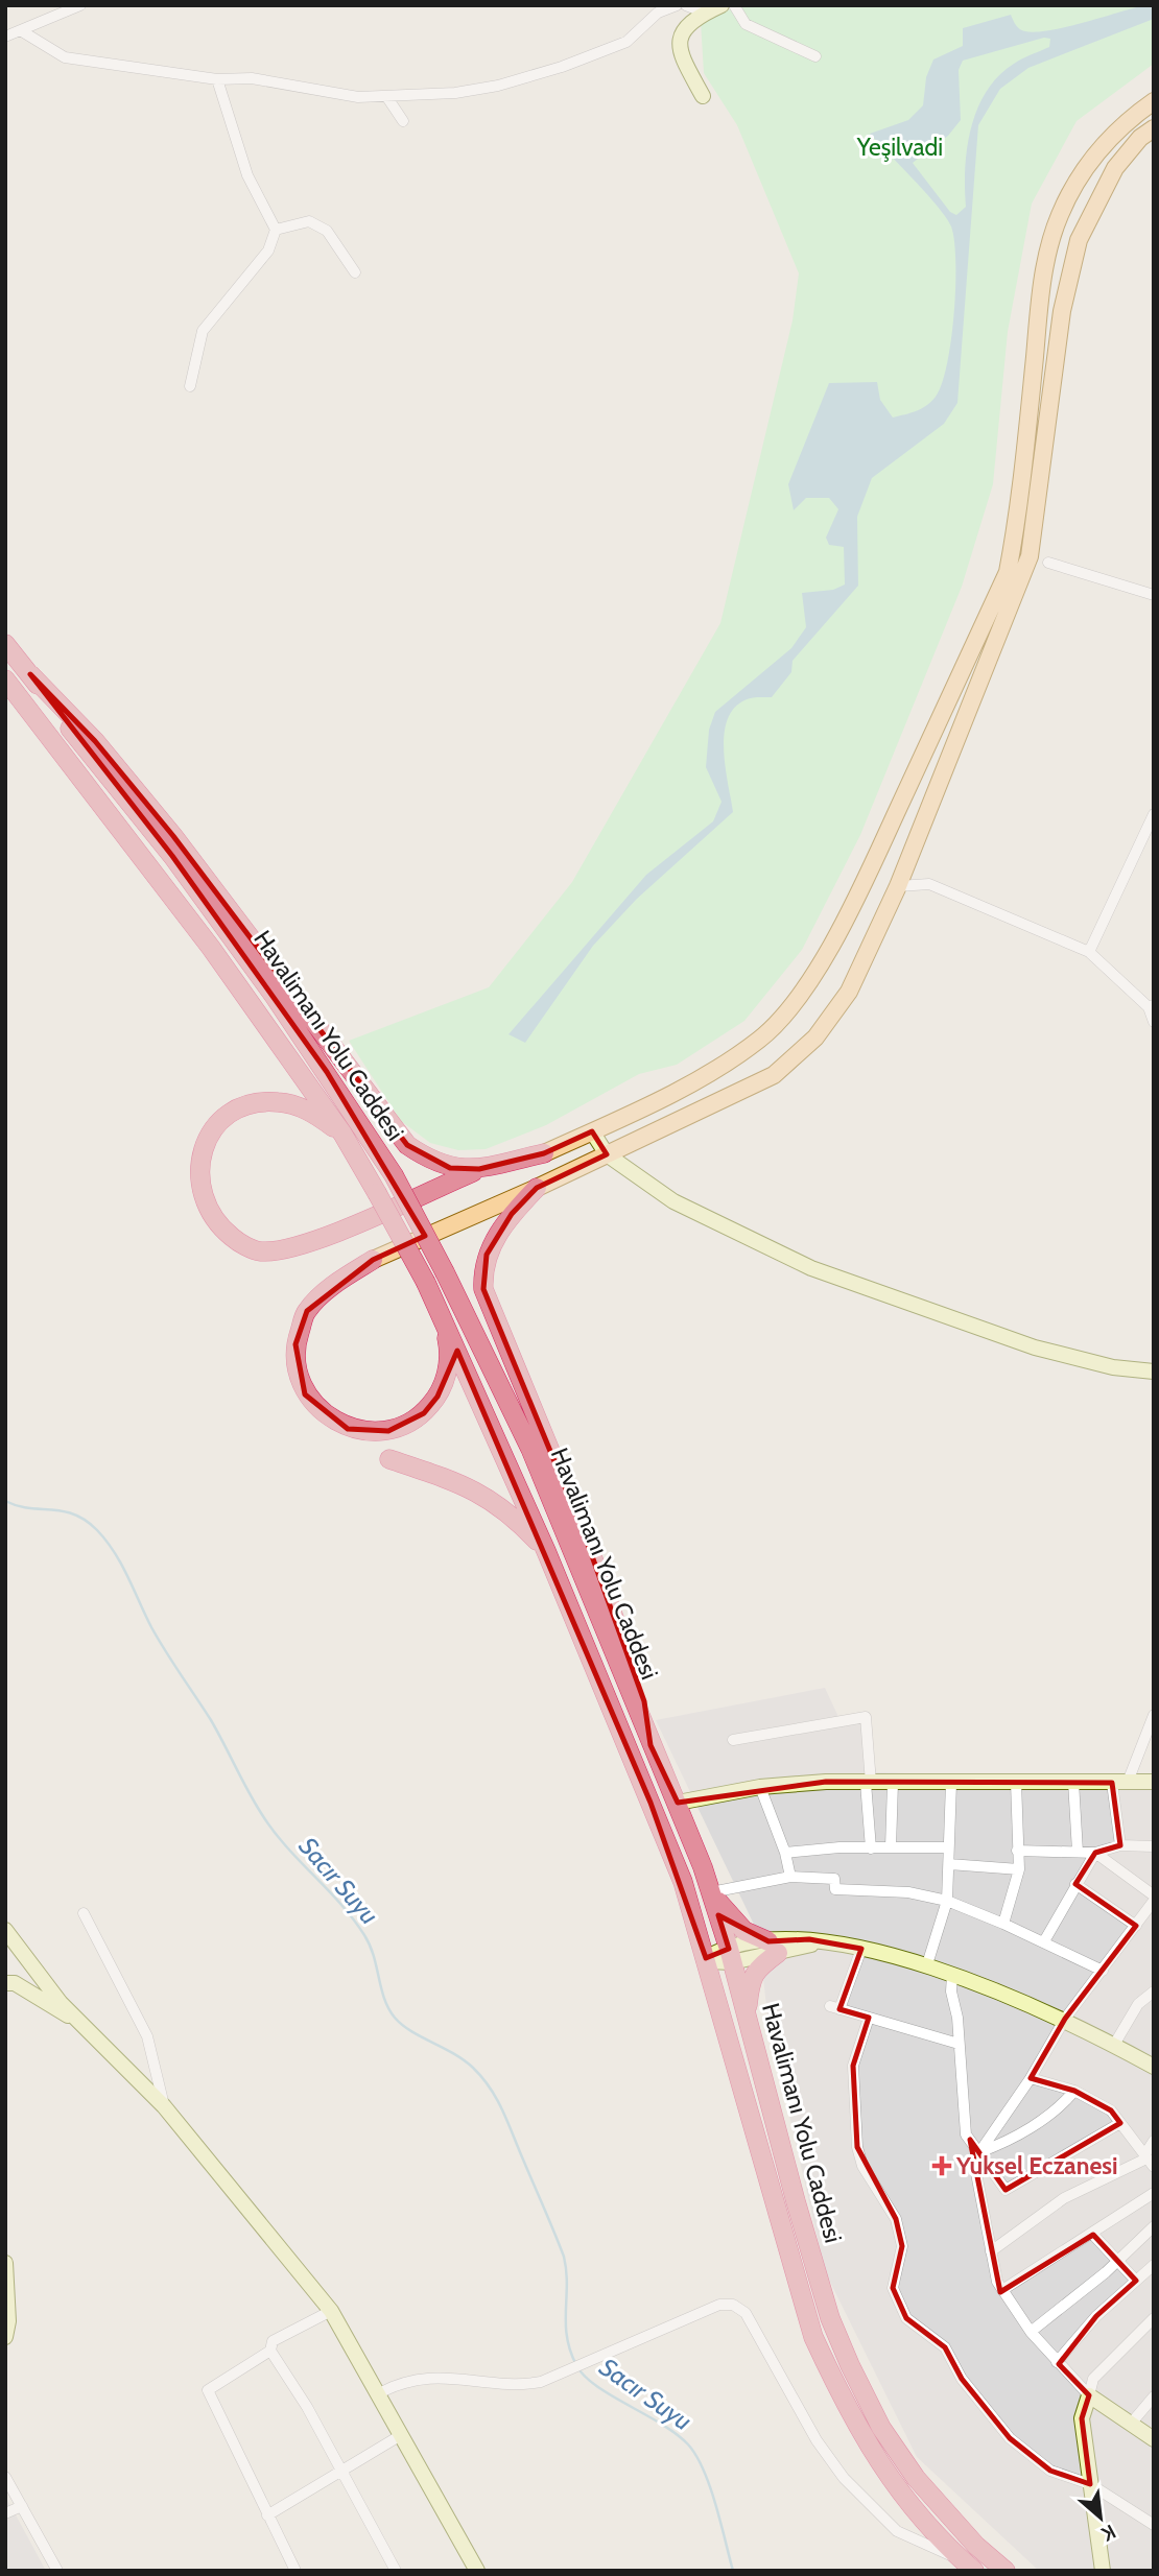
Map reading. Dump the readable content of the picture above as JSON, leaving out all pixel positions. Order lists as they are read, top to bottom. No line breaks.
{"streets":{"highway":["Havalimanı Yolu Caddesi"]},"water":["Sacır Suyu"],"parks":["Yeşilvadi"],"places":{"health":["Yuksel Eczanesi"]},"north":"bottom right"}
